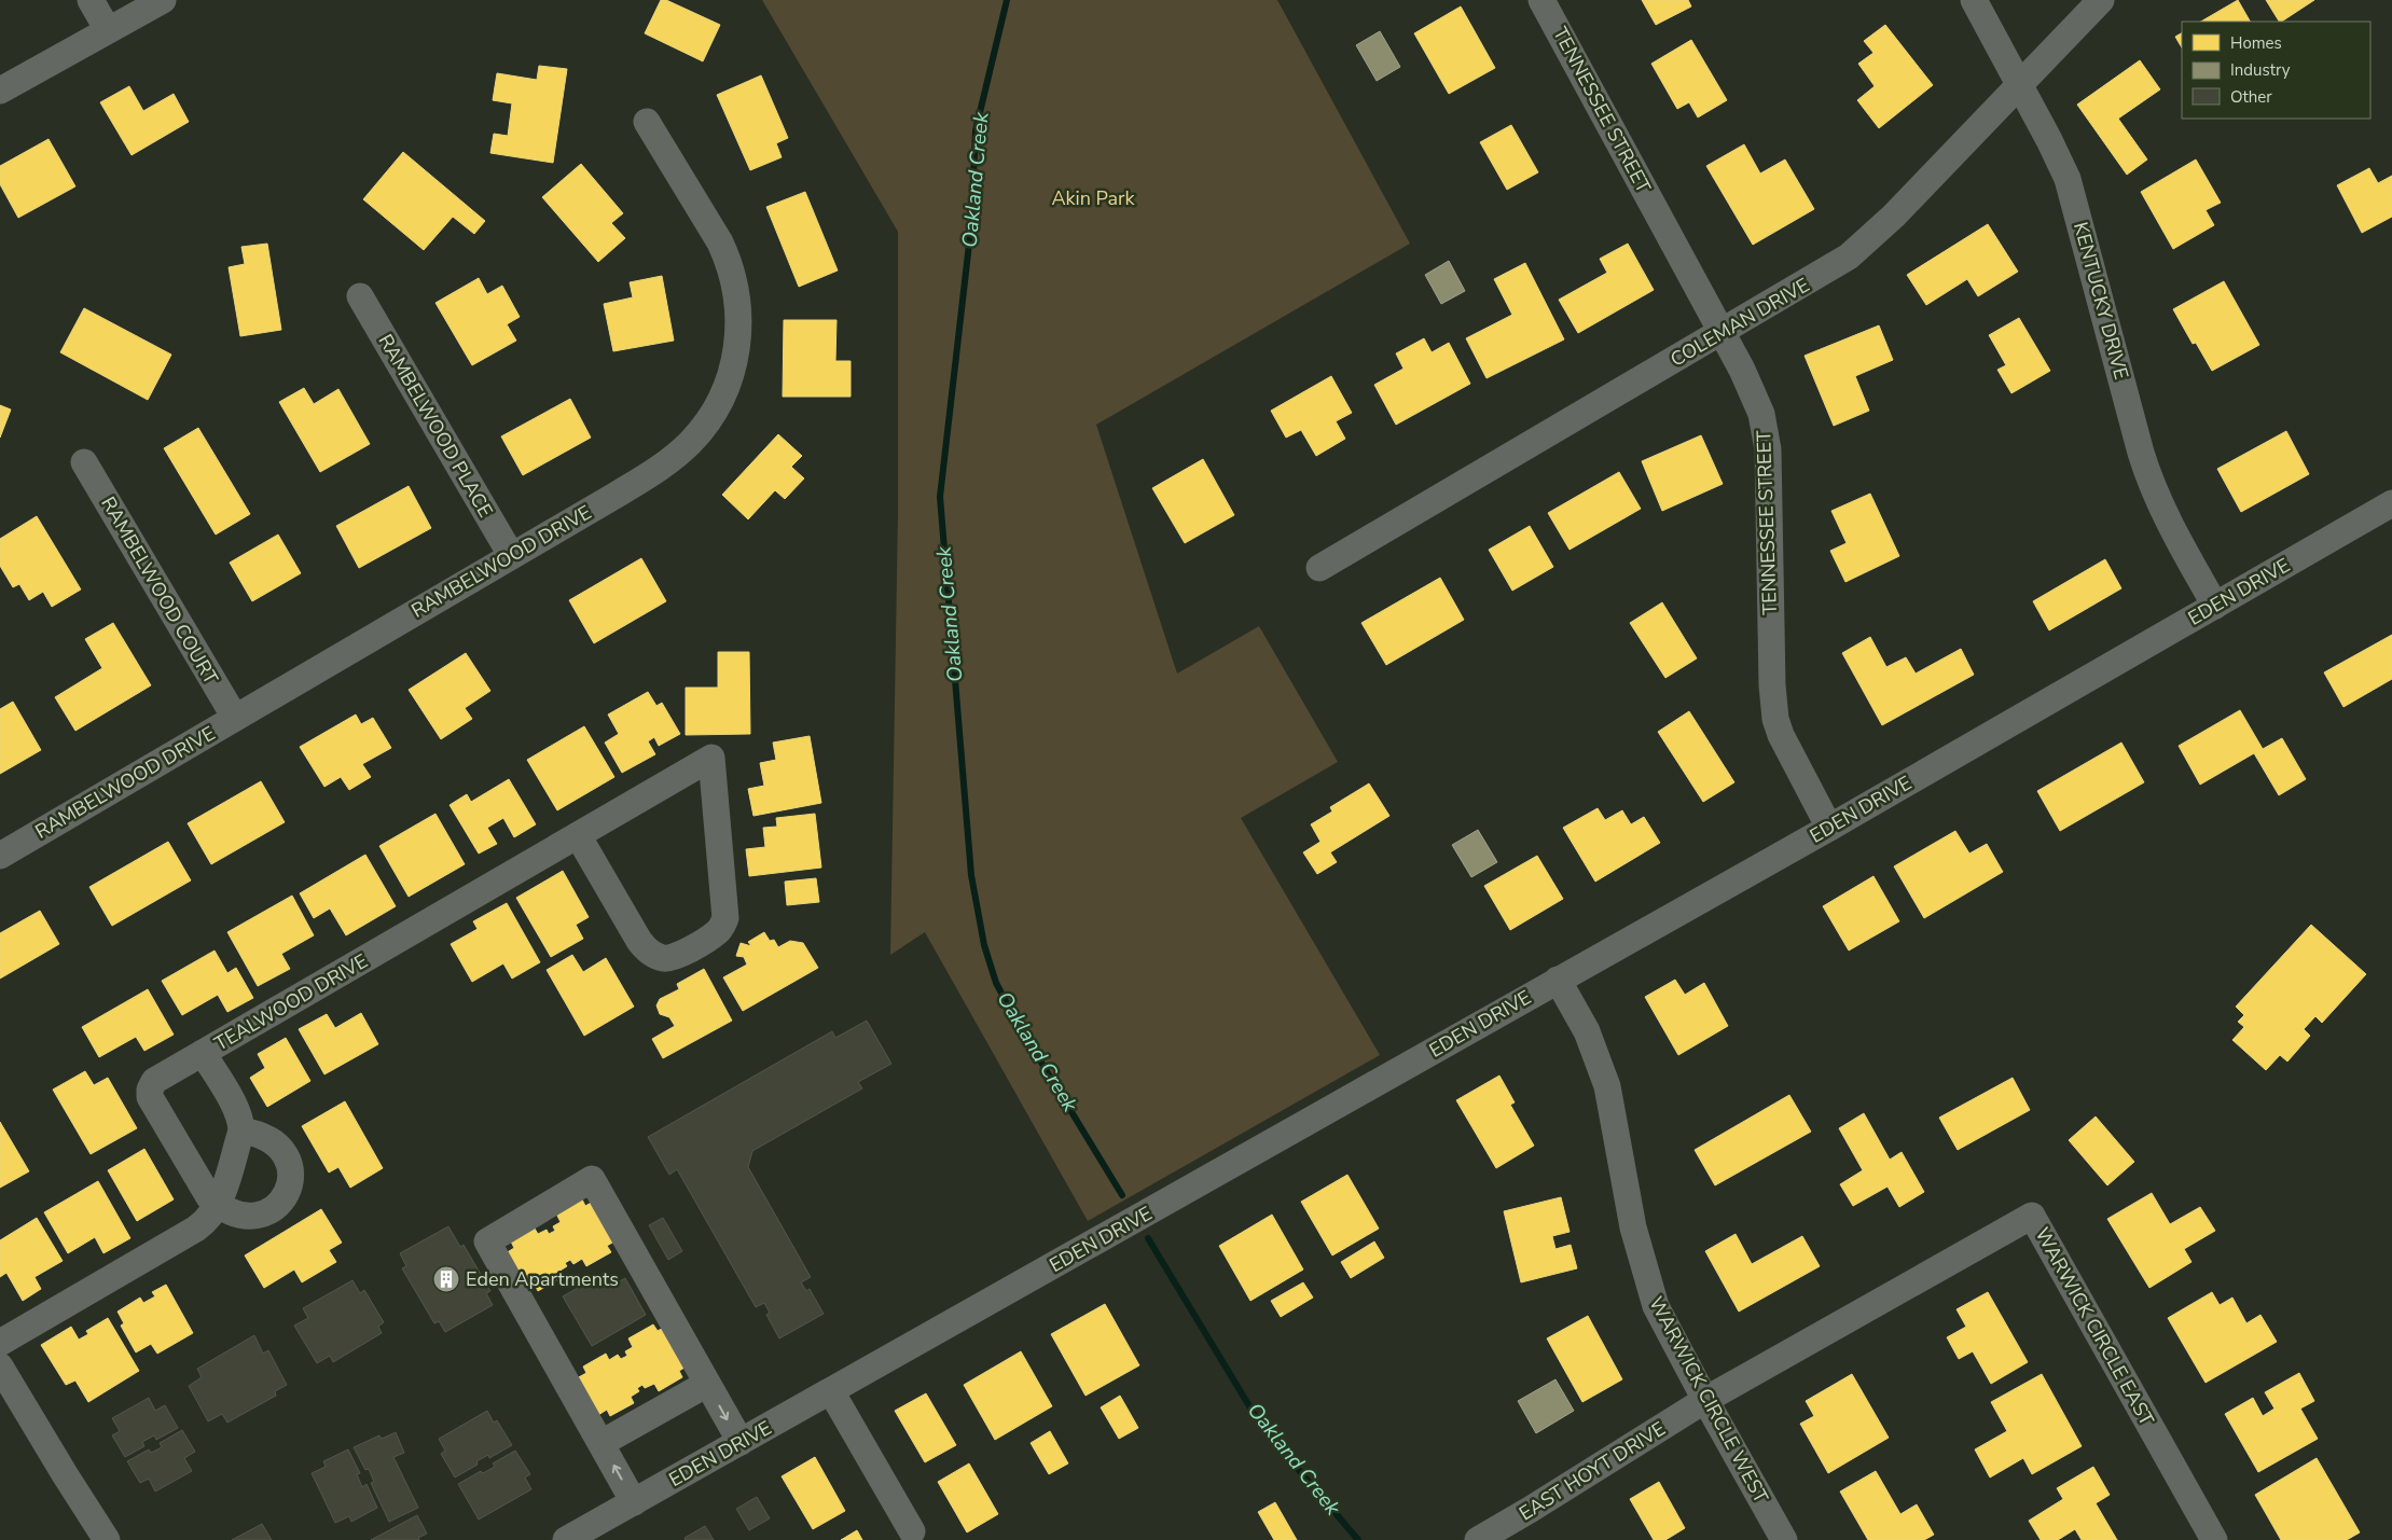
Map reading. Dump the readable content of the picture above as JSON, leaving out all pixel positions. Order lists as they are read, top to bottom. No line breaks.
{"streets":{"street":["TENNESSEE STREET","KENTUCKY DRIVE","COLEMAN DRIVE","RAMBELWOOD PLACE","RAMBELWOOD DRIVE","RAMBELWOOD COURT","EDEN DRIVE","TEALWOOD DRIVE","WARWICK CIRCLE EAST","WARWICK CIRCLE WEST","EAST HOYT DRIVE"]},"crossings":[["TENNESSEE STREET","COLEMAN DRIVE"],["TENNESSEE STREET","EDEN DRIVE"],["KENTUCKY DRIVE","COLEMAN DRIVE"],["KENTUCKY DRIVE","EDEN DRIVE"],["RAMBELWOOD PLACE","RAMBELWOOD DRIVE"],["RAMBELWOOD DRIVE","RAMBELWOOD COURT"],["EDEN DRIVE","WARWICK CIRCLE WEST"],["WARWICK CIRCLE EAST","WARWICK CIRCLE WEST"],["WARWICK CIRCLE EAST","EAST HOYT DRIVE"],["WARWICK CIRCLE WEST","EAST HOYT DRIVE"]],"water":["Oakland Creek"],"parks":["Akin Park"],"places":{"building":["Eden Apartments"]},"legend":["Homes","Industry","Other"]}
